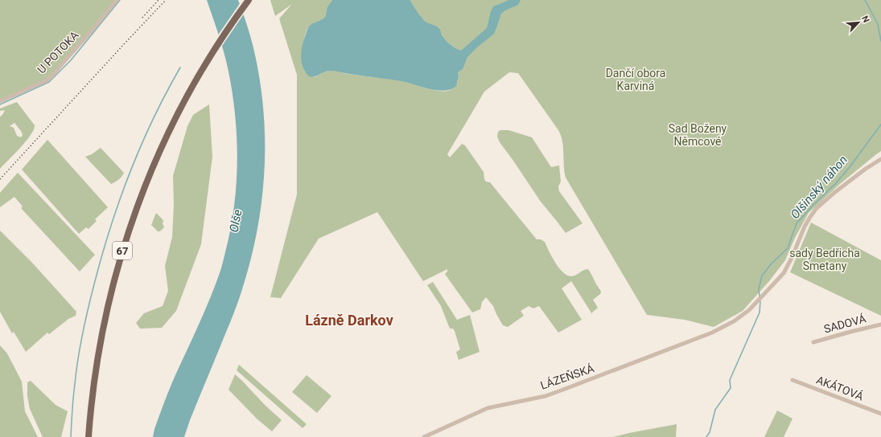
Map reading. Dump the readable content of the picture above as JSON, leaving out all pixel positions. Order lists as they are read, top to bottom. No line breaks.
{"streets":{"main road":["67"],"street":["U POTOKA","SADOVÁ","LÁZEŇSKÁ","AKÁTOVÁ"]},"districts":["Lázně Darkov"],"water":["Olšinský náhon","Olše"],"parks":["Dančí obora Karviná","Sad Boženy Němcové","sady Bedřicha Smetany"],"north":"top right"}
